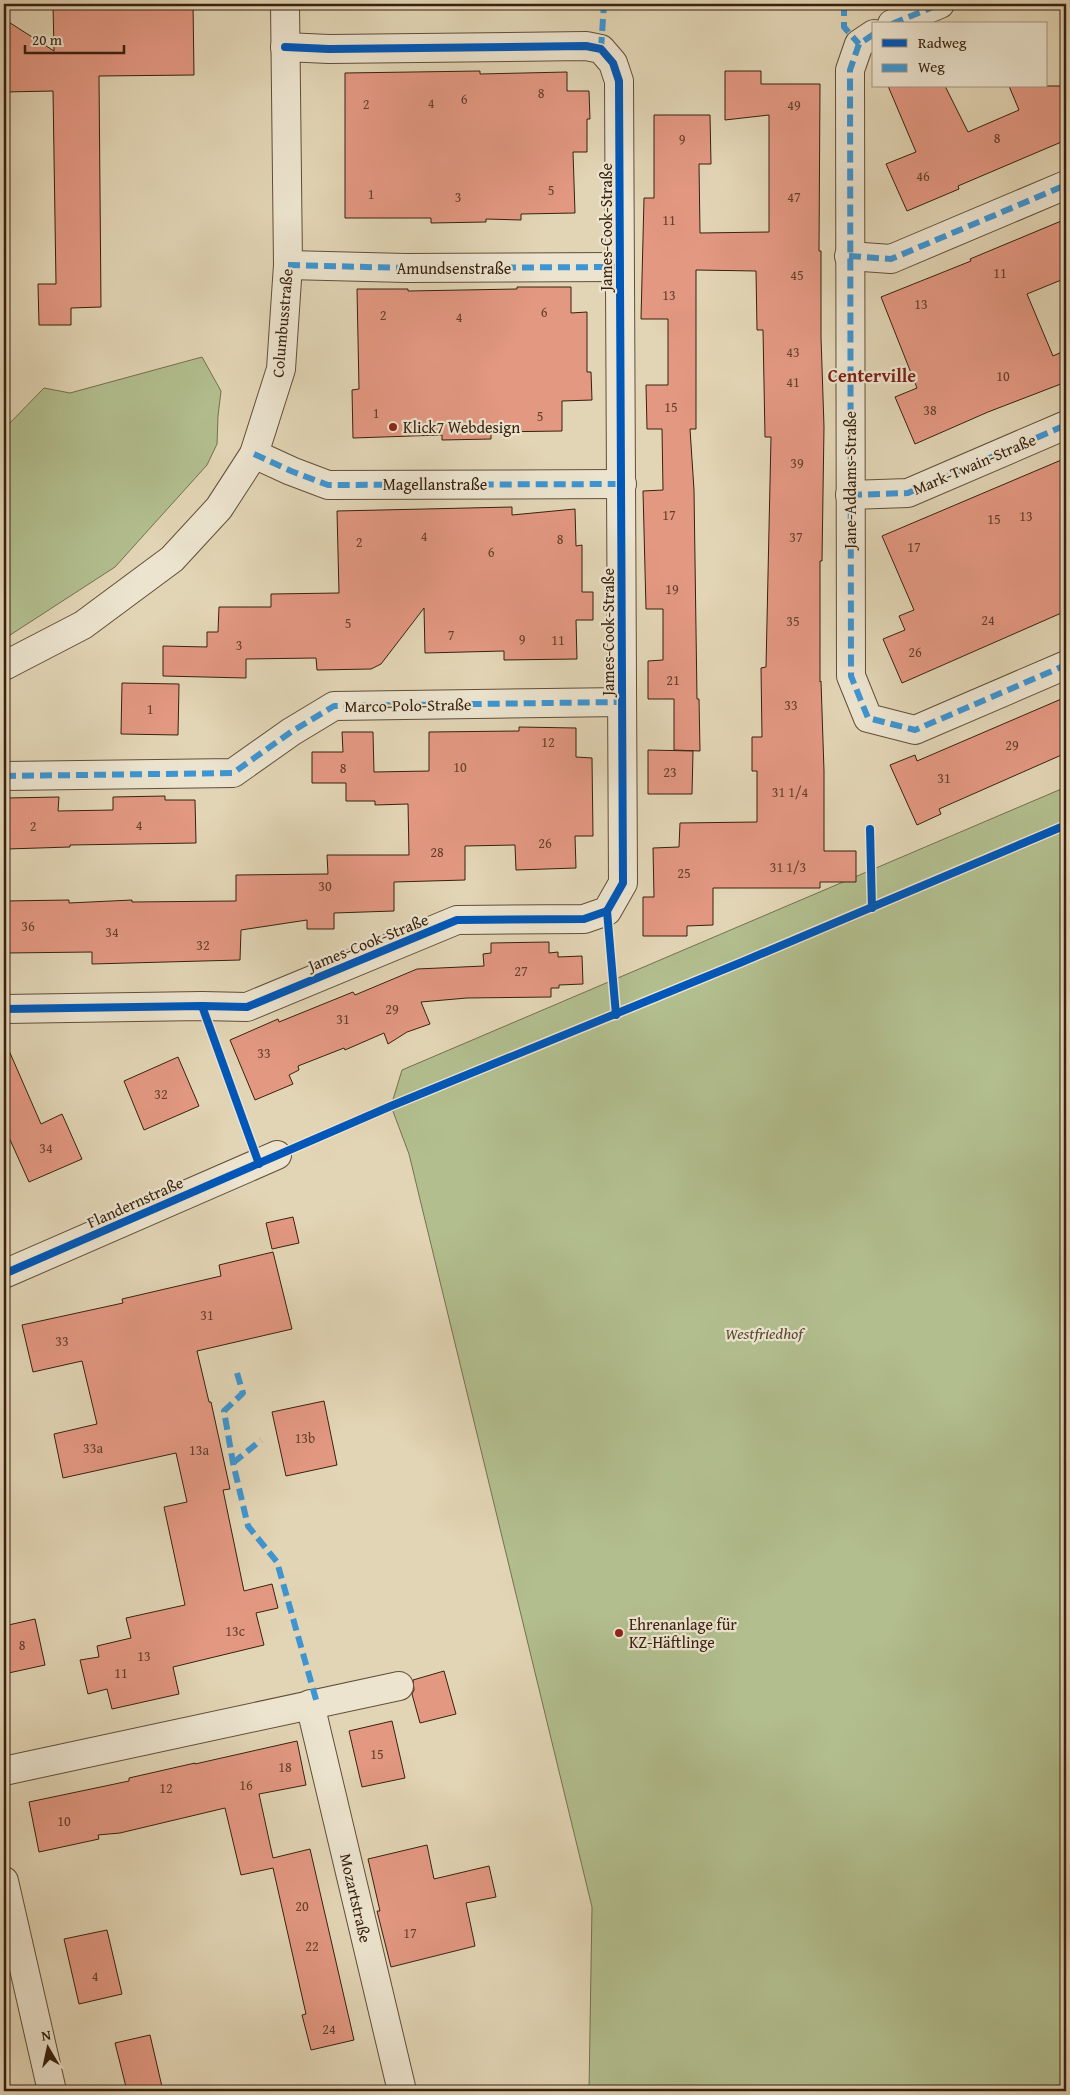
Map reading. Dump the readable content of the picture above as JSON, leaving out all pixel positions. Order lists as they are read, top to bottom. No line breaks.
{"streets":{"street":["James-Cook-Straße","Amundsenstraße","Columbusstraße","Mark-Twain-Straße","Jane-Addams-Straße","Magellanstraße","Marco-Polo-Straße","Flandernstraße","Mozartstraße"]},"crossings":[["James-Cook-Straße","Amundsenstraße"],["James-Cook-Straße","Columbusstraße"],["James-Cook-Straße","Magellanstraße"],["James-Cook-Straße","Marco-Polo-Straße"],["Amundsenstraße","Columbusstraße"],["Columbusstraße","Magellanstraße"],["Mark-Twain-Straße","Jane-Addams-Straße"]],"districts":["Centerville"],"parks":["Westfriedhof"],"places":["Klick7 Webdesign","Ehrenanlage für KZ-Häftlinge"],"house_numbers":["8","6","4","2","49","8","9","46","5","1","3","47","11","11","45","13","13","6","2","4","43","10","41","15","38","1","5","39","17","13","15","4","37","8","2","17","6","19","24","35","5","7","9","11","3","26","21","33","1","12","29","10","8","23","31","31 1/4","4","2","26","28","31 1/3","25","30","36","34","32","27","29","31","33","32","34","31","33","13b","33a","13a","13c","8","13","11","15","18","16","12","10","20","17","22","4","24"],"legend":["Radweg","Weg"],"scale_bar":"20 m","north":"top"}
